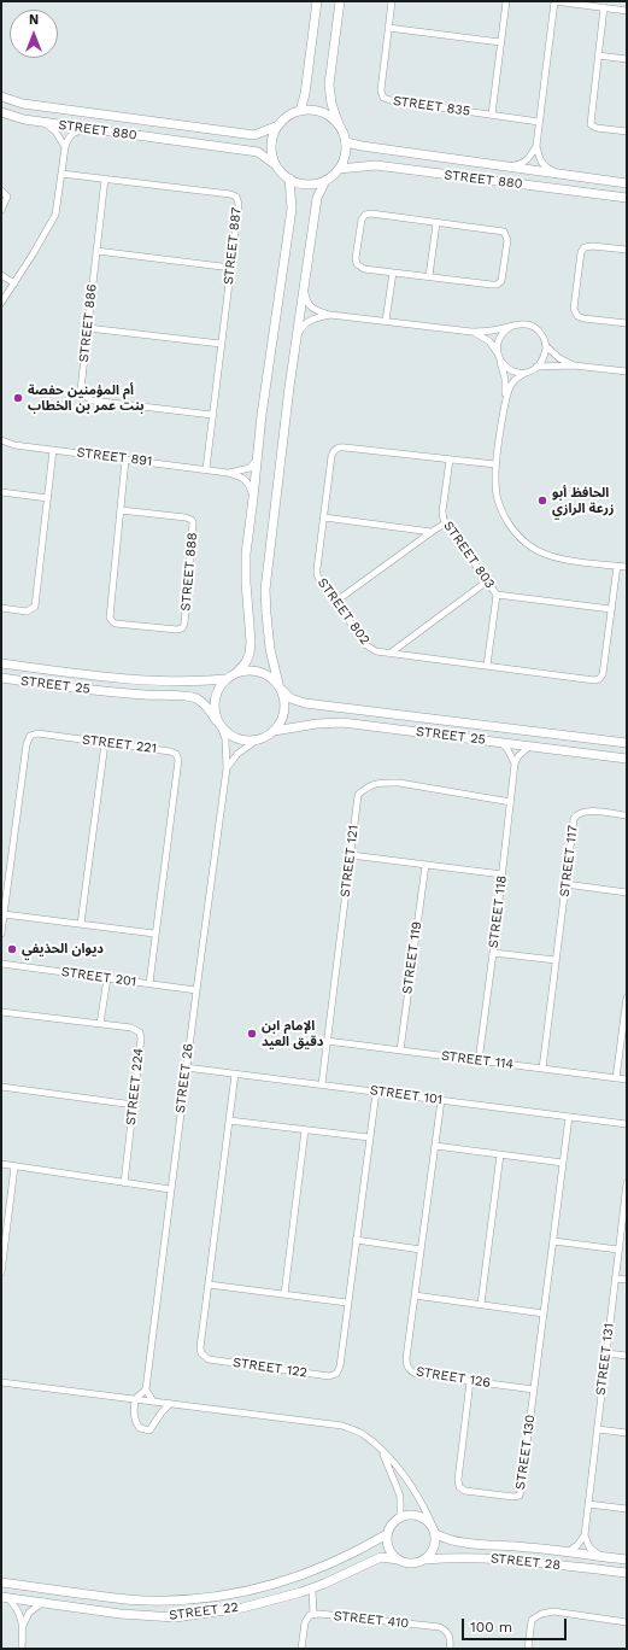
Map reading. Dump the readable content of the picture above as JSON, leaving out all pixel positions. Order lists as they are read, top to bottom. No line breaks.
{"streets":{"street":["STREET 835","STREET 880","STREET 887","STREET 886","STREET 891","STREET 803","STREET 888","STREET 802","STREET 25","STREET 221","STREET 121","STREET 117","STREET 118","STREET 119","STREET 201","STREET 114","STREET 26","STREET 224","STREET 101","STREET 131","STREET 122","STREET 126","STREET 130","STREET 28","STREET 22","STREET 410"]},"crossings":[["STREET 887","STREET 886"],["STREET 887","STREET 891"],["STREET 891","STREET 888"],["STREET 803","STREET 802"],["STREET 25","STREET 26"],["STREET 221","STREET 201"],["STREET 121","STREET 118"],["STREET 121","STREET 114"],["STREET 121","STREET 101"],["STREET 117","STREET 114"],["STREET 118","STREET 114"],["STREET 119","STREET 114"],["STREET 201","STREET 26"],["STREET 26","STREET 101"],["STREET 101","STREET 122"],["STREET 101","STREET 126"],["STREET 101","STREET 130"],["STREET 126","STREET 130"],["STREET 28","STREET 22"]],"places":["أم المؤمنين حفصة بنت عمر بن الخطاب","الحافظ أبو زرعة الرازي","ديوان الحذيفي","الإمام ابن دقيق العيد"],"scale_bar":"100 m","north":"top"}
